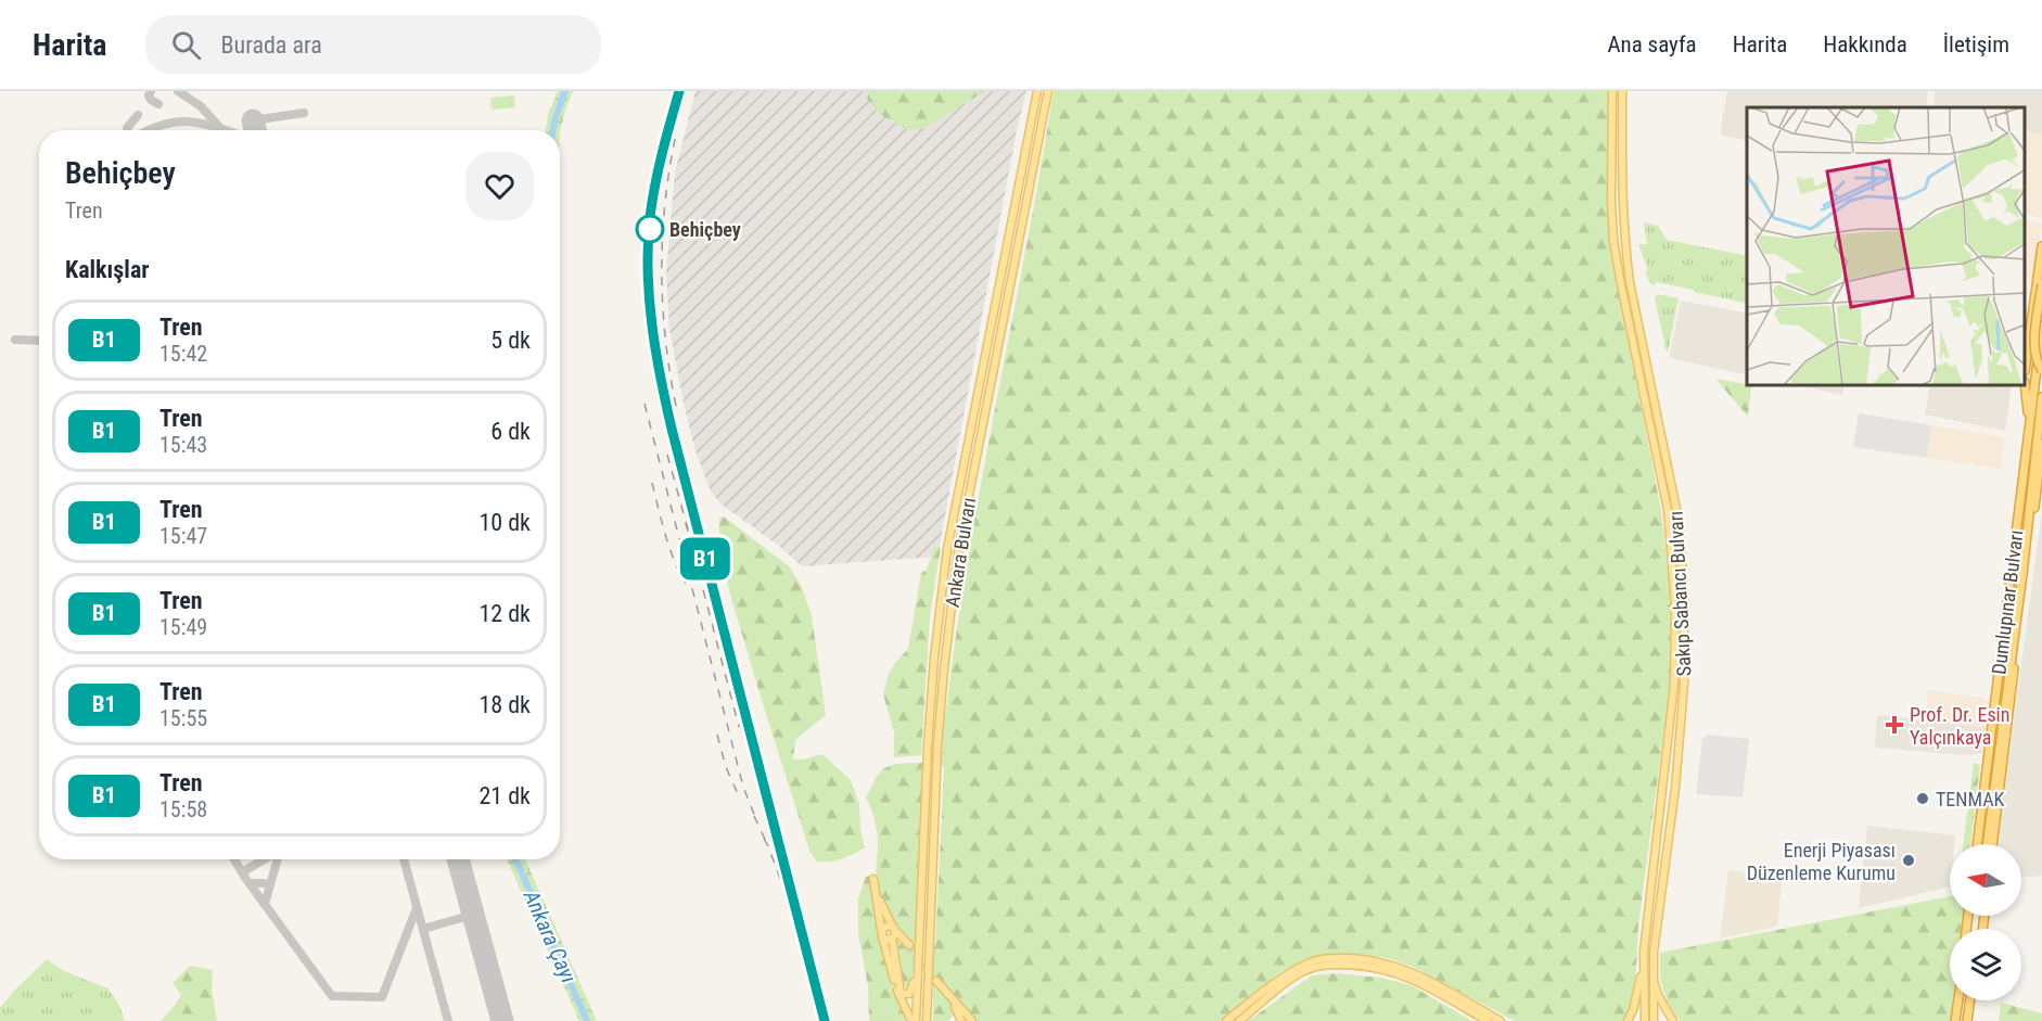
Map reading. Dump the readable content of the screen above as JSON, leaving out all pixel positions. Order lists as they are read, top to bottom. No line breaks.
{"streets":{"highway":["Dumlupınar Bulvarı"],"main road":["Ankara Bulvarı","Sakıp Sabancı Bulvarı"]},"water":["Ankara Çayı"],"places":{"other":["Behiçbey","TENMAK","Enerji Piyasası Düzenleme Kurumu"],"health":["Prof. Dr. Esin Yalçınkaya"]},"north":"left","page":{"header":"Harita","search":"Burada ara","nav":["Ana sayfa","Harita","Hakkında","İletişim"],"on_map":"B1","heading":[["Behiçbey","Tren"],"Kalkışlar"],"list":[{"mark":"B1","name":"Tren","note":"15:42","value":"5 dk"},{"mark":"B1","name":"Tren","note":"15:43","value":"6 dk"},{"mark":"B1","name":"Tren","note":"15:47","value":"10 dk"},{"mark":"B1","name":"Tren","note":"15:49","value":"12 dk"},{"mark":"B1","name":"Tren","note":"15:55","value":"18 dk"},{"mark":"B1","name":"Tren","note":"15:58","value":"21 dk"}]}}
